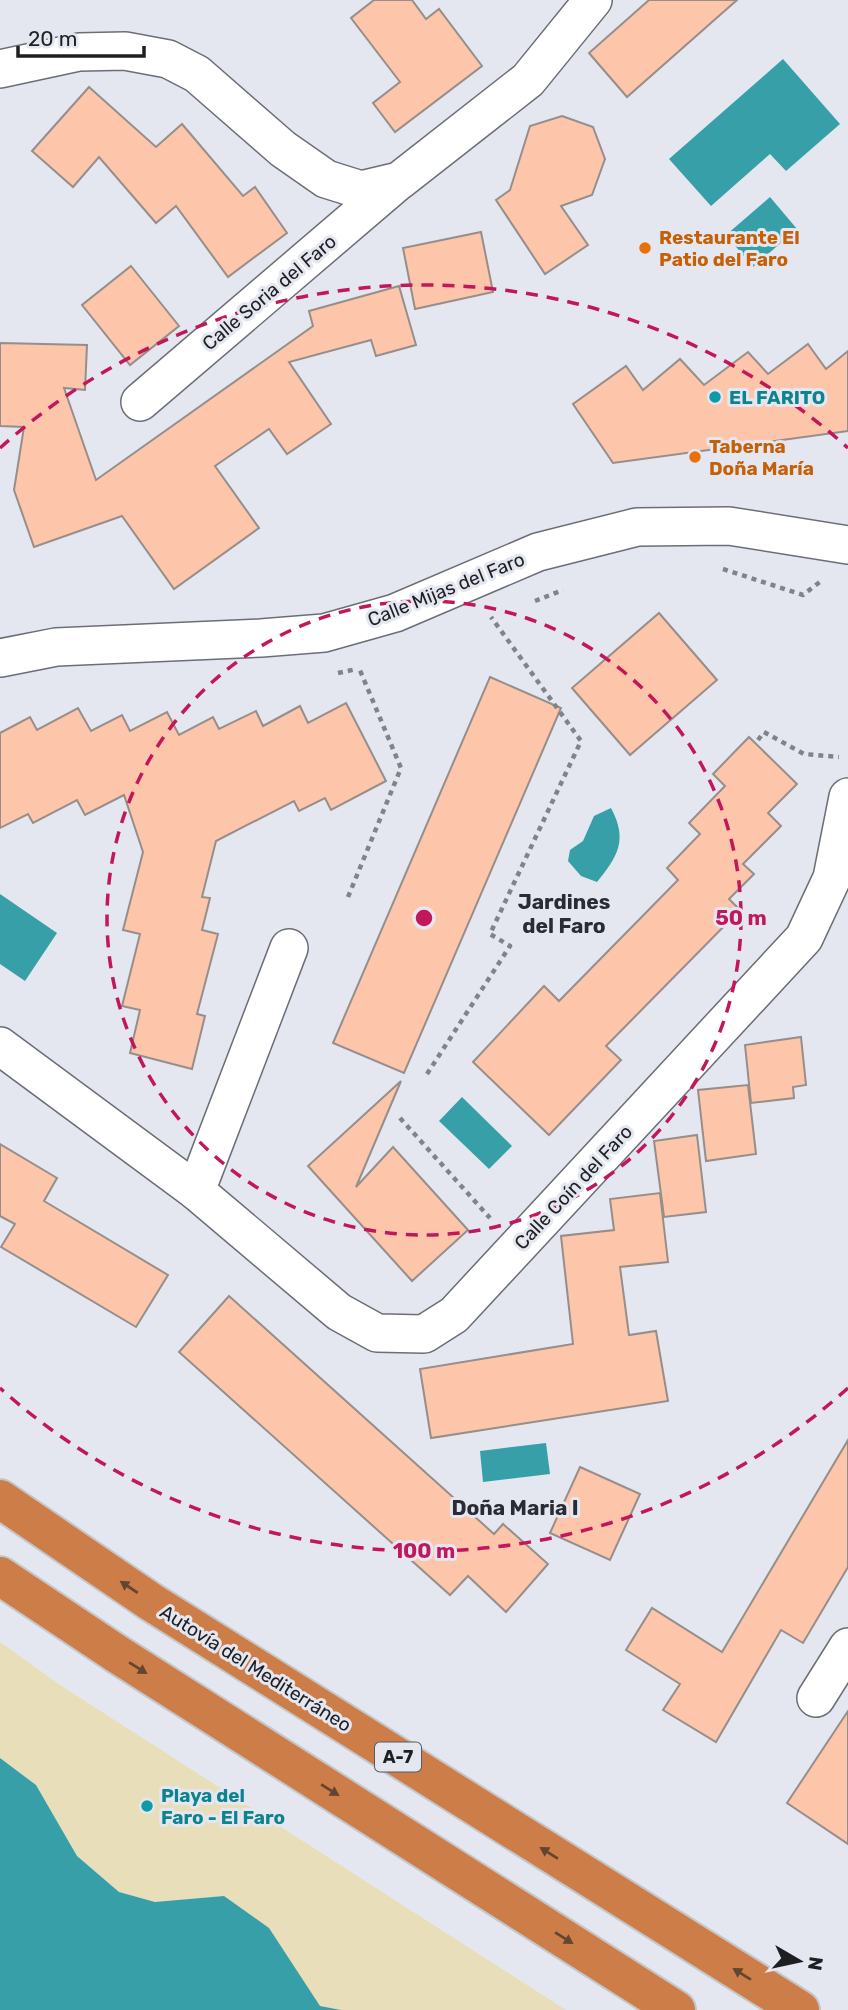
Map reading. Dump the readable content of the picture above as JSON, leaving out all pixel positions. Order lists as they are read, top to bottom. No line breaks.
{"streets":{"highway":["Autovía del Mediterráneo","A-7"],"street":["Calle Soria del Faro","Calle Mijas del Faro","Calle Coín del Faro"]},"districts":["Jardines del Faro","Doña Maria I"],"places":["Restaurante El Patio del Faro","EL FARITO","Taberna Doña María","Playa del Faro - El Faro"],"scale_bar":"20 m","north":"right","rings":["50 m","100 m"]}
